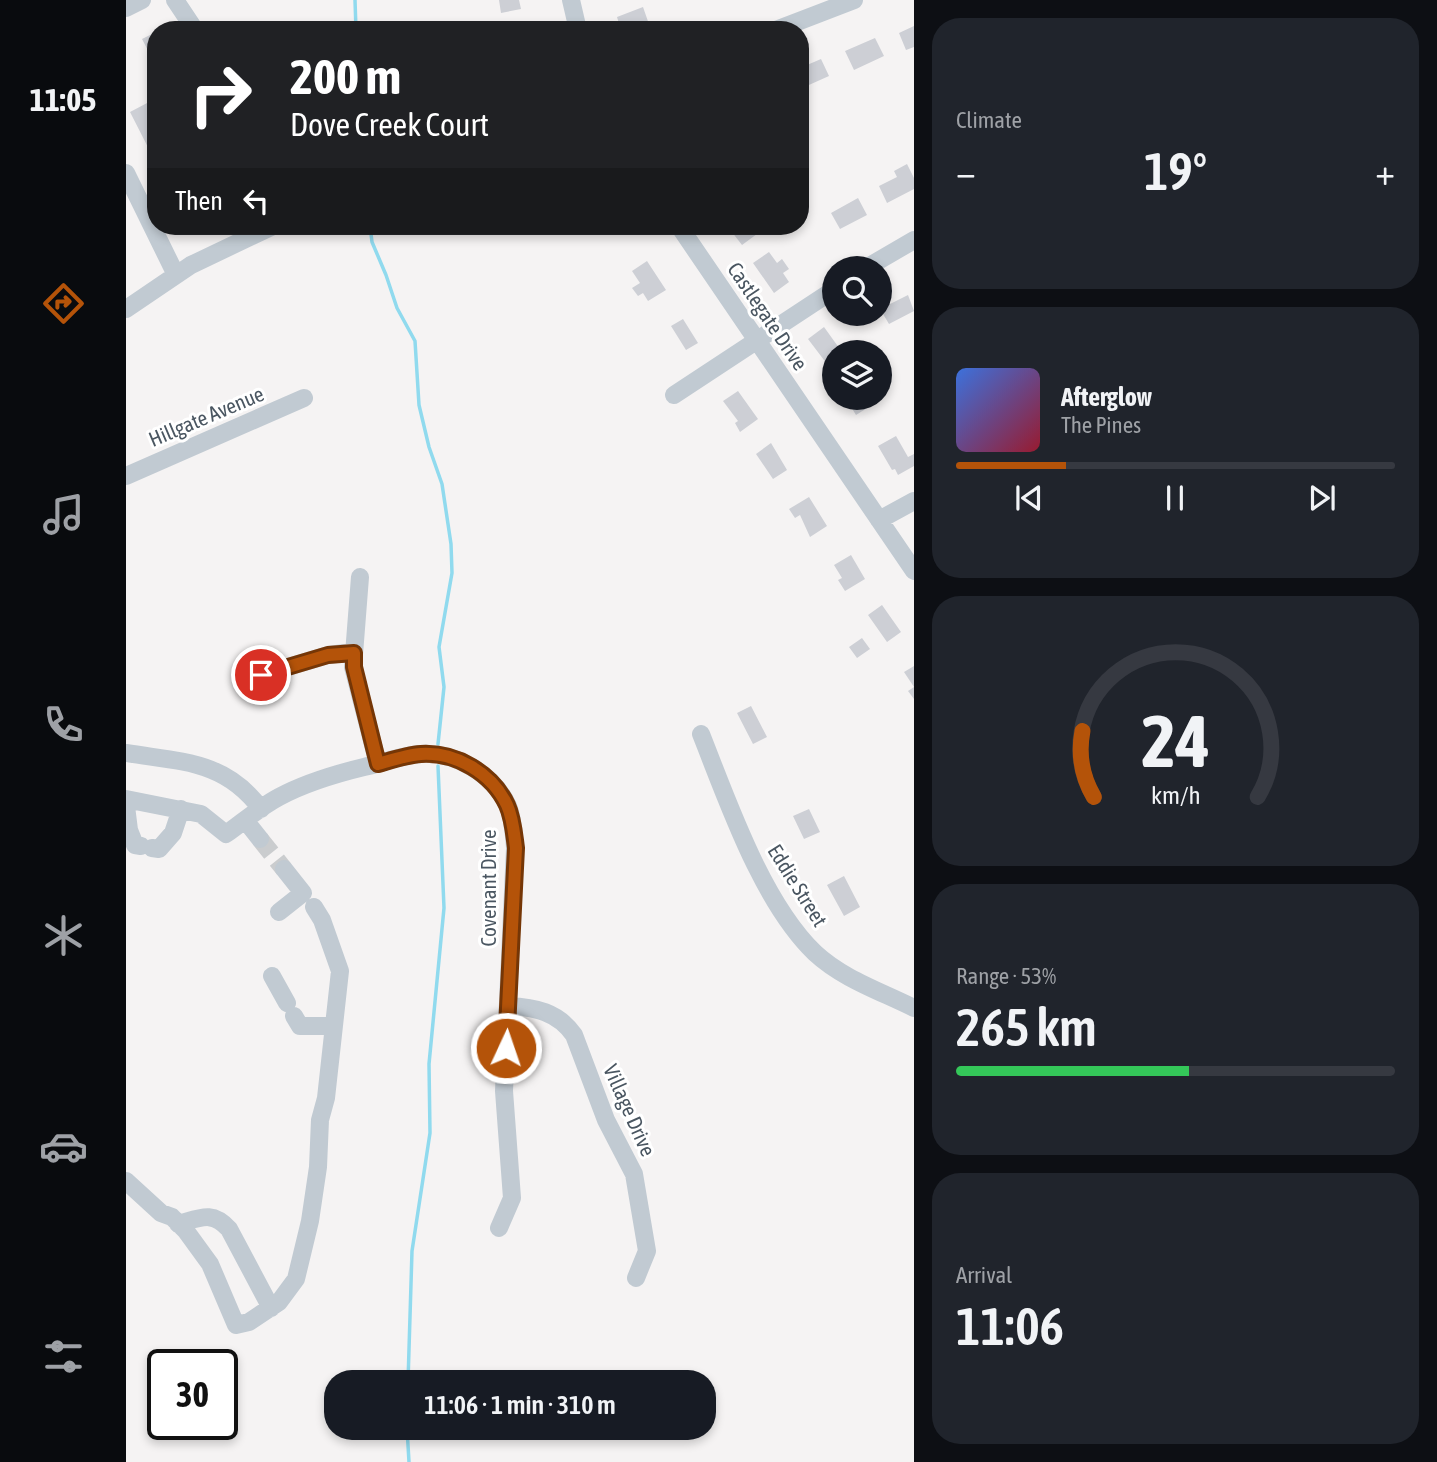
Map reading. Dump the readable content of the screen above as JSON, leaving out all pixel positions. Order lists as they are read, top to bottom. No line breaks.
{"streets":{"street":["Castlegate Drive","Hillgate Avenue","Eddie Street","Covenant Drive","Village Drive"]},"crossings":[["Covenant Drive","Village Drive"]],"page":{"tabs":"11:05","tile":["Climate",["Range · 53%","265 km"],["Arrival","11:06"]],"turn":["200 m","Dove Creek Court"],"heat":["−","19°","+"],"then":"Then","song":["Afterglow","The Pines"],"limit":"30","trip":"11:06 · 1 min · 310 m","gauge":["24","km/h"]}}
